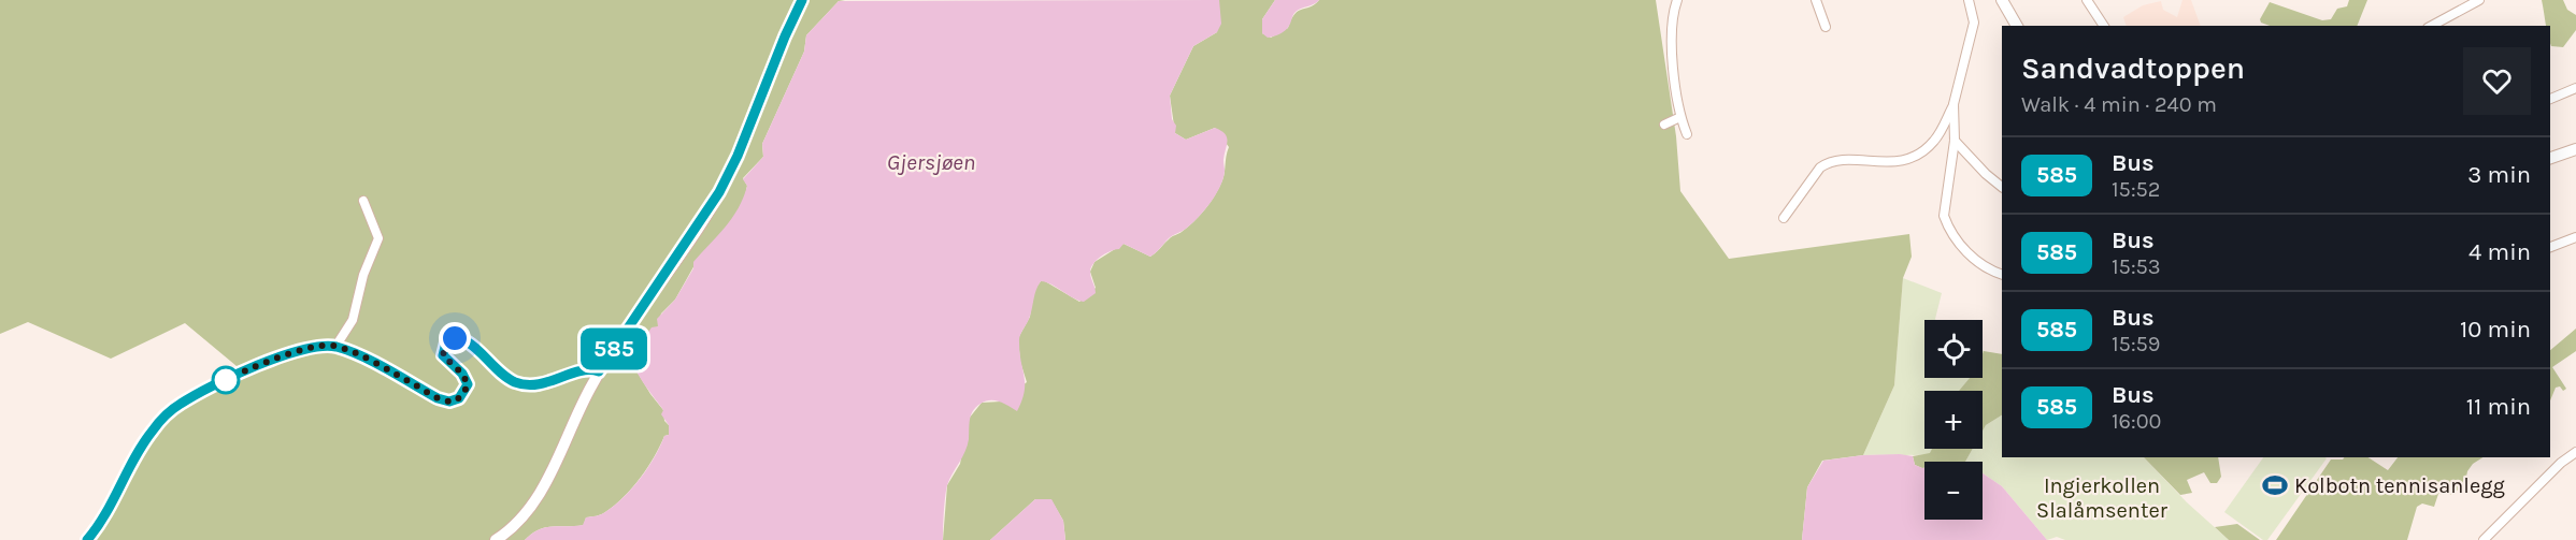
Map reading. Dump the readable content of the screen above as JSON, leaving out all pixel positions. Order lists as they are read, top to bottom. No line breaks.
{"water":["Gjersjøen"],"parks":["Ingierkollen Slalåmsenter"],"places":{"sports":["Kolbotn tennisanlegg"]},"lines":["bus line 585"],"page":{"on_map":"585","heading":["Sandvadtoppen","Walk · 4 min · 240 m"],"list":[{"mark":"585","name":"Bus","note":"15:52","value":"3 min"},{"mark":"585","name":"Bus","note":"15:53","value":"4 min"},{"mark":"585","name":"Bus","note":"15:59","value":"10 min"},{"mark":"585","name":"Bus","note":"16:00","value":"11 min"}],"map_buttons":["+","−"]}}
